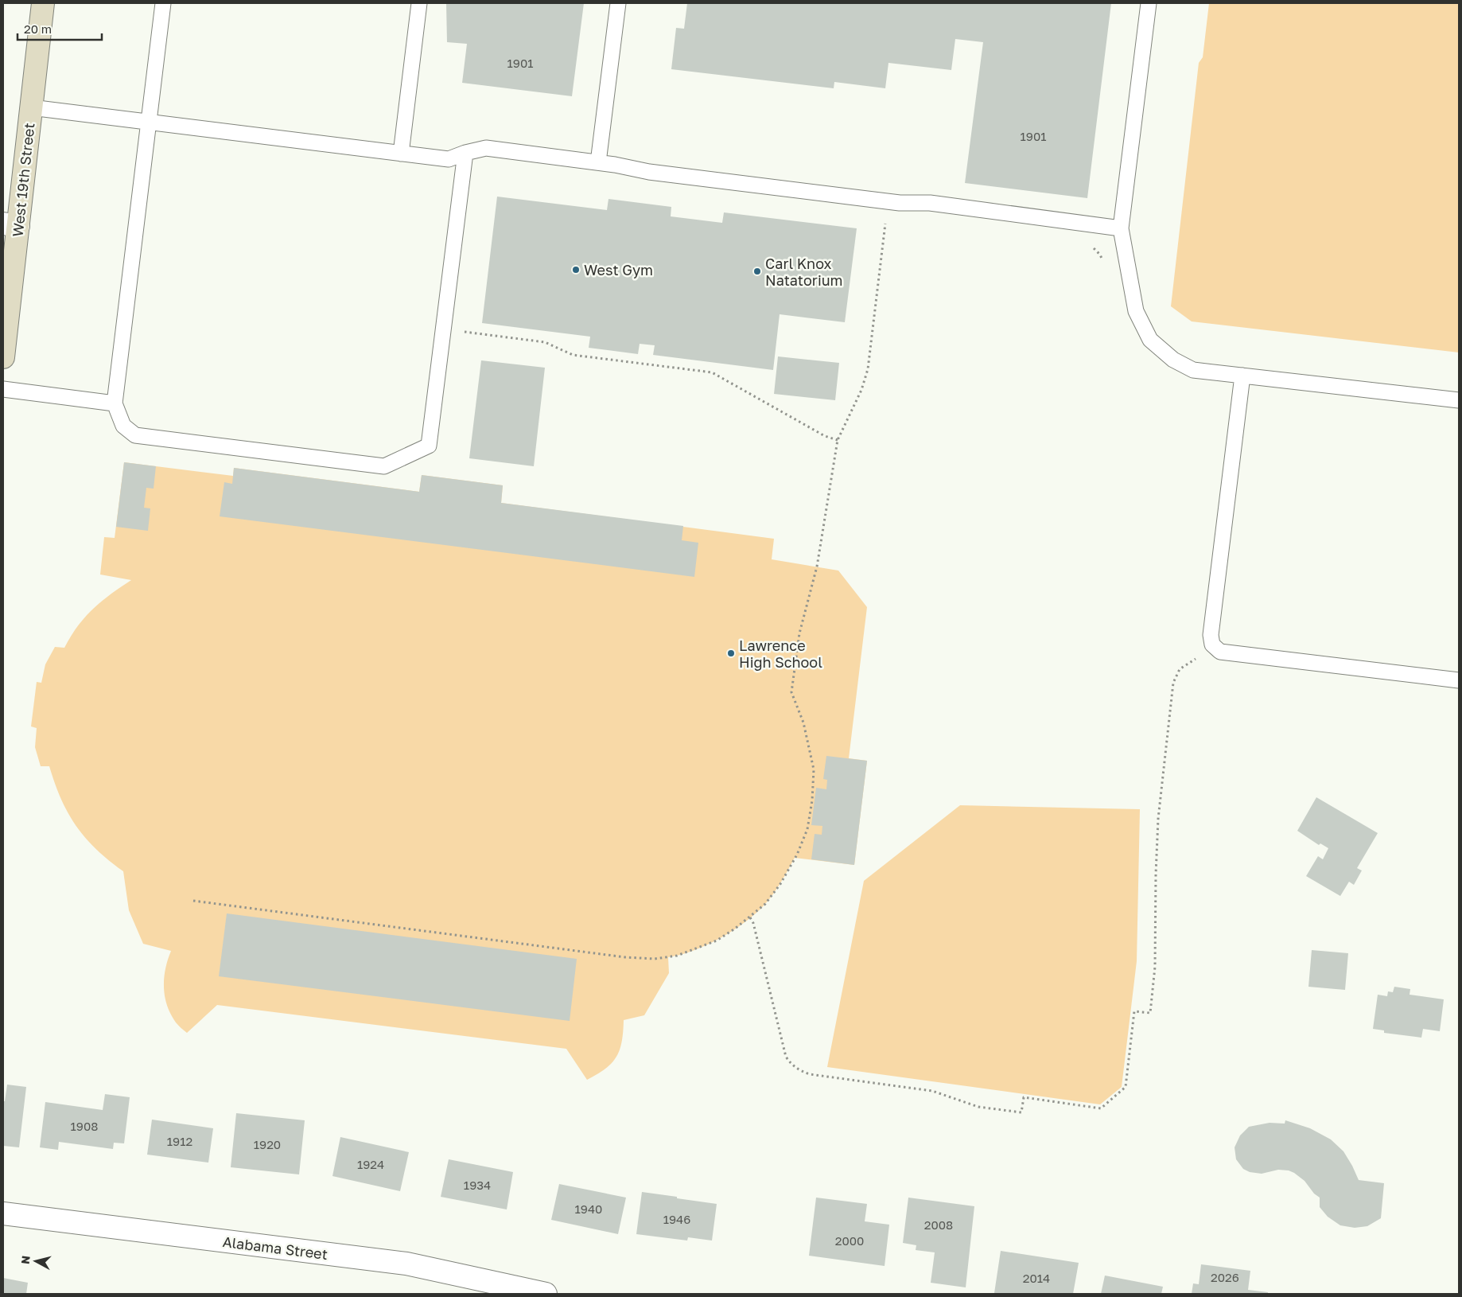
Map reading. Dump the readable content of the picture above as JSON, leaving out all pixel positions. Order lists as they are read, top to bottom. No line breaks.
{"streets":{"main road":["West 19th Street"],"street":["Alabama Street"]},"places":["West Gym","Carl Knox Natatorium","Lawrence High School"],"house_numbers":["1901","1901","1908","1912","1920","1924","1934","1940","1946","2008","2000","2026","2014"],"scale_bar":"20 m","north":"left"}
